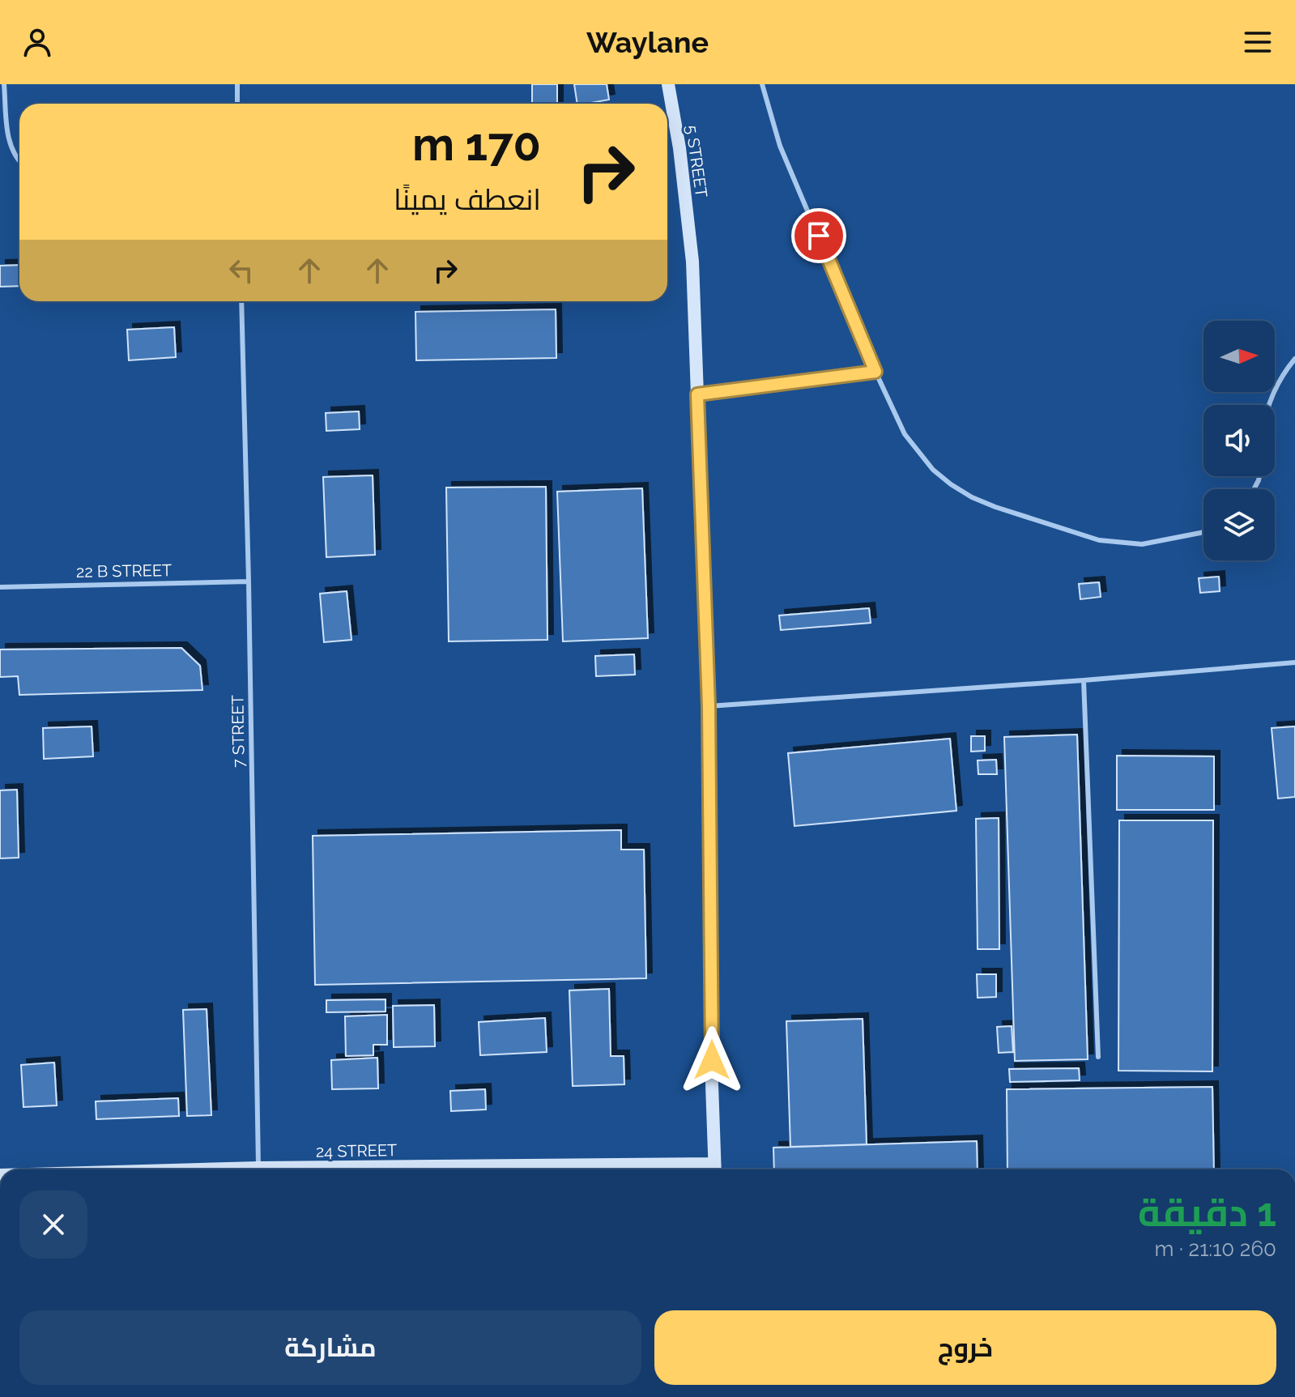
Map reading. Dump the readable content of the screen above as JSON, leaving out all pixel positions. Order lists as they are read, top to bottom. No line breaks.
{"streets":{"street":["5 STREET","24 STREET"],"lane":["22 B STREET","7 STREET"]},"crossings":[["5 STREET","24 STREET"],["22 B STREET","7 STREET"],["7 STREET","24 STREET"]],"north":"right","page":{"header":"Waylane","turn":["170 m","انعطف يمينًا"],"heading":["1 دقيقة","260 m · 21:10"],"buttons":["خروج","مشاركة"]}}
